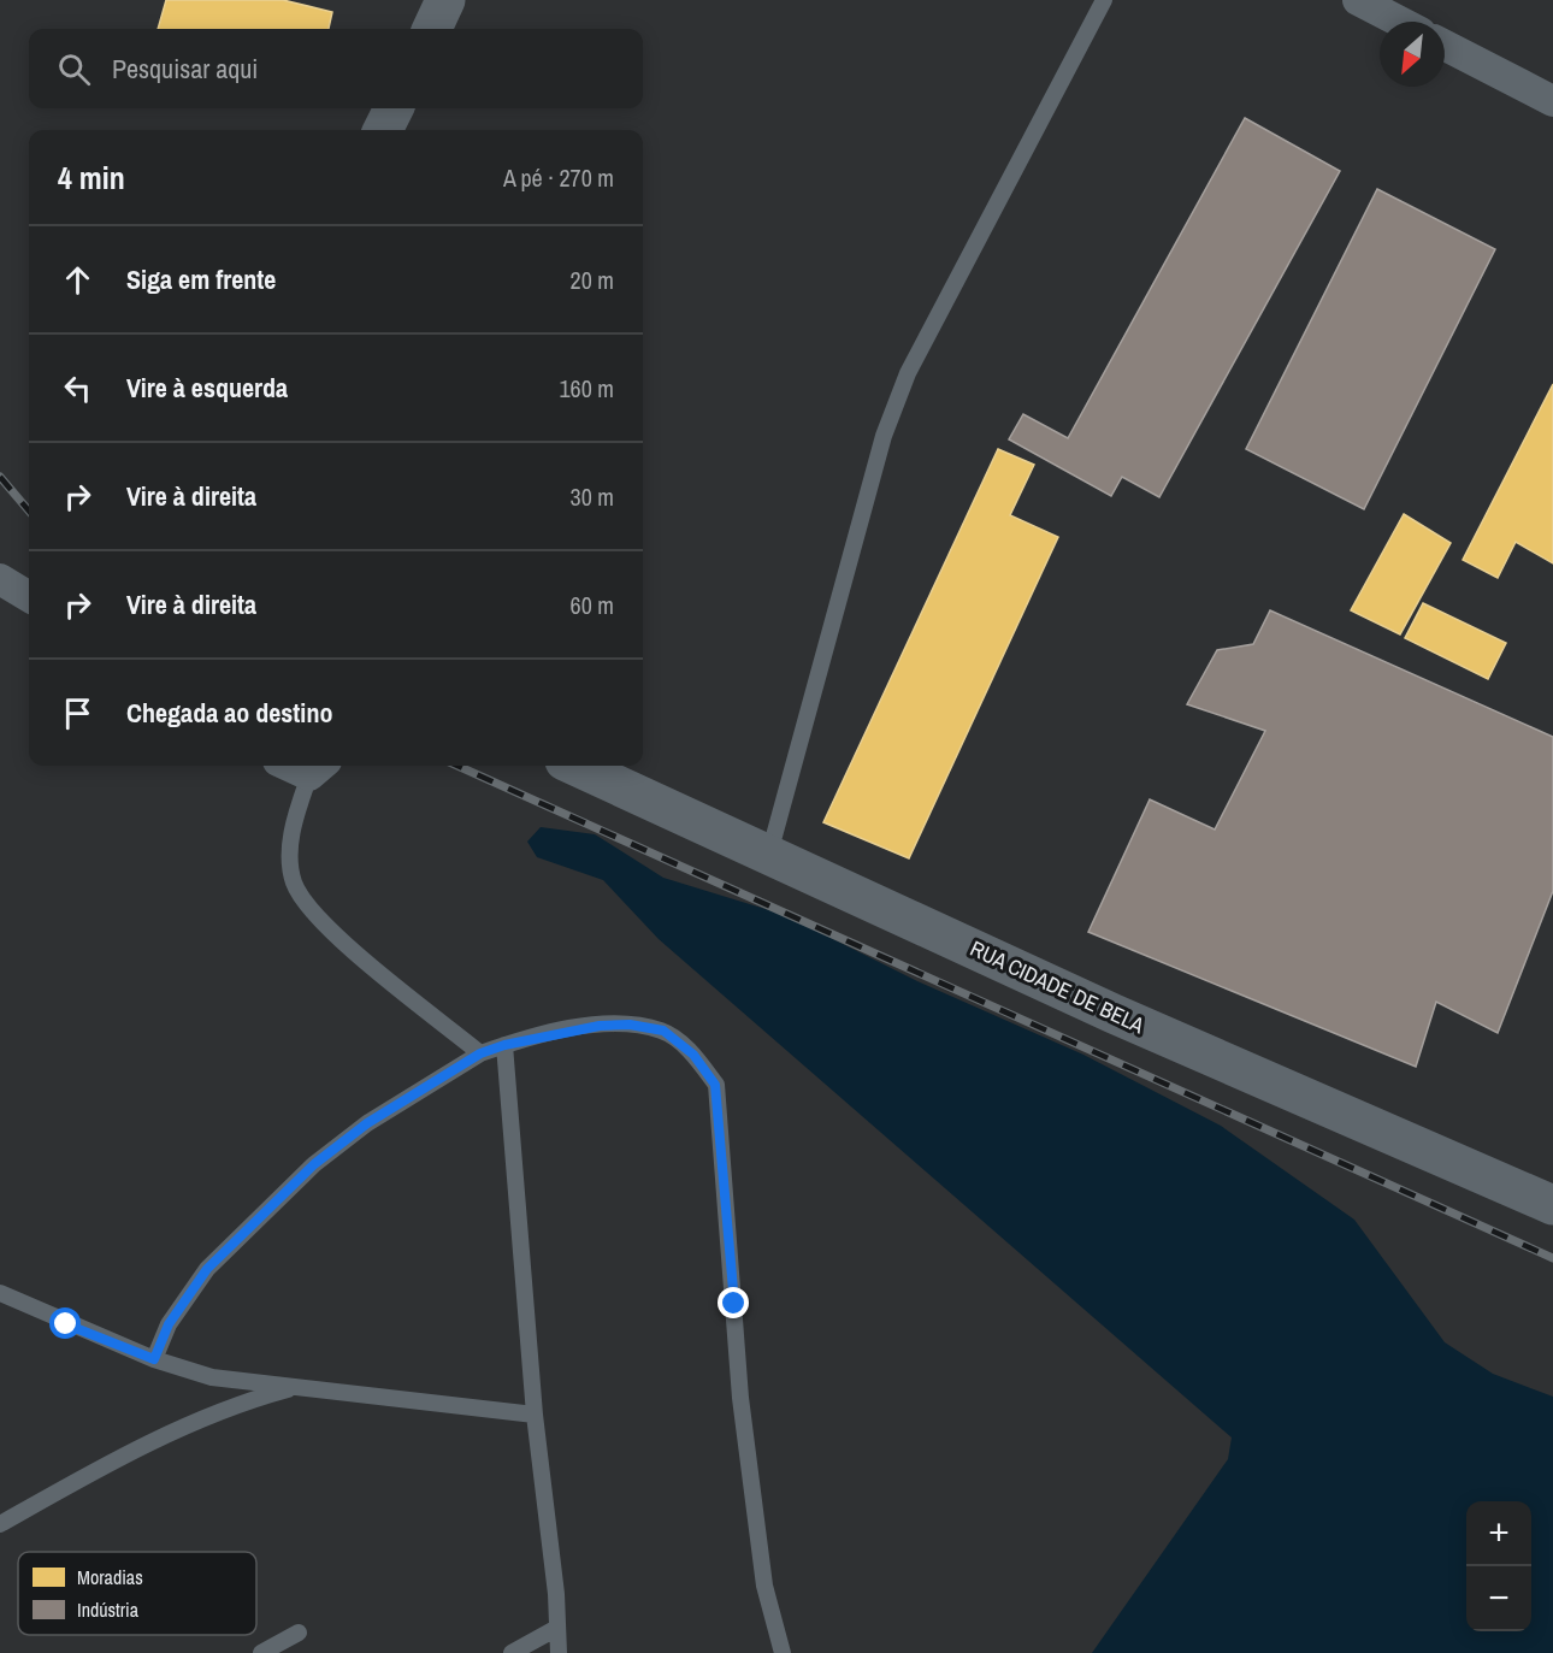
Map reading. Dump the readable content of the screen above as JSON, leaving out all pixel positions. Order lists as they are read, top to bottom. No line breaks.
{"streets":{"street":["RUA CIDADE DE BELA"]},"legend":["Moradias","Indústria"],"north":"bottom left","page":{"search":"Pesquisar aqui","heading":["4 min","A pé · 270 m"],"list":[["Siga em frente","20 m"],["Vire à esquerda","160 m"],["Vire à direita","30 m"],["Vire à direita","60 m"],"Chegada ao destino"],"map_buttons":["+","−"]}}
